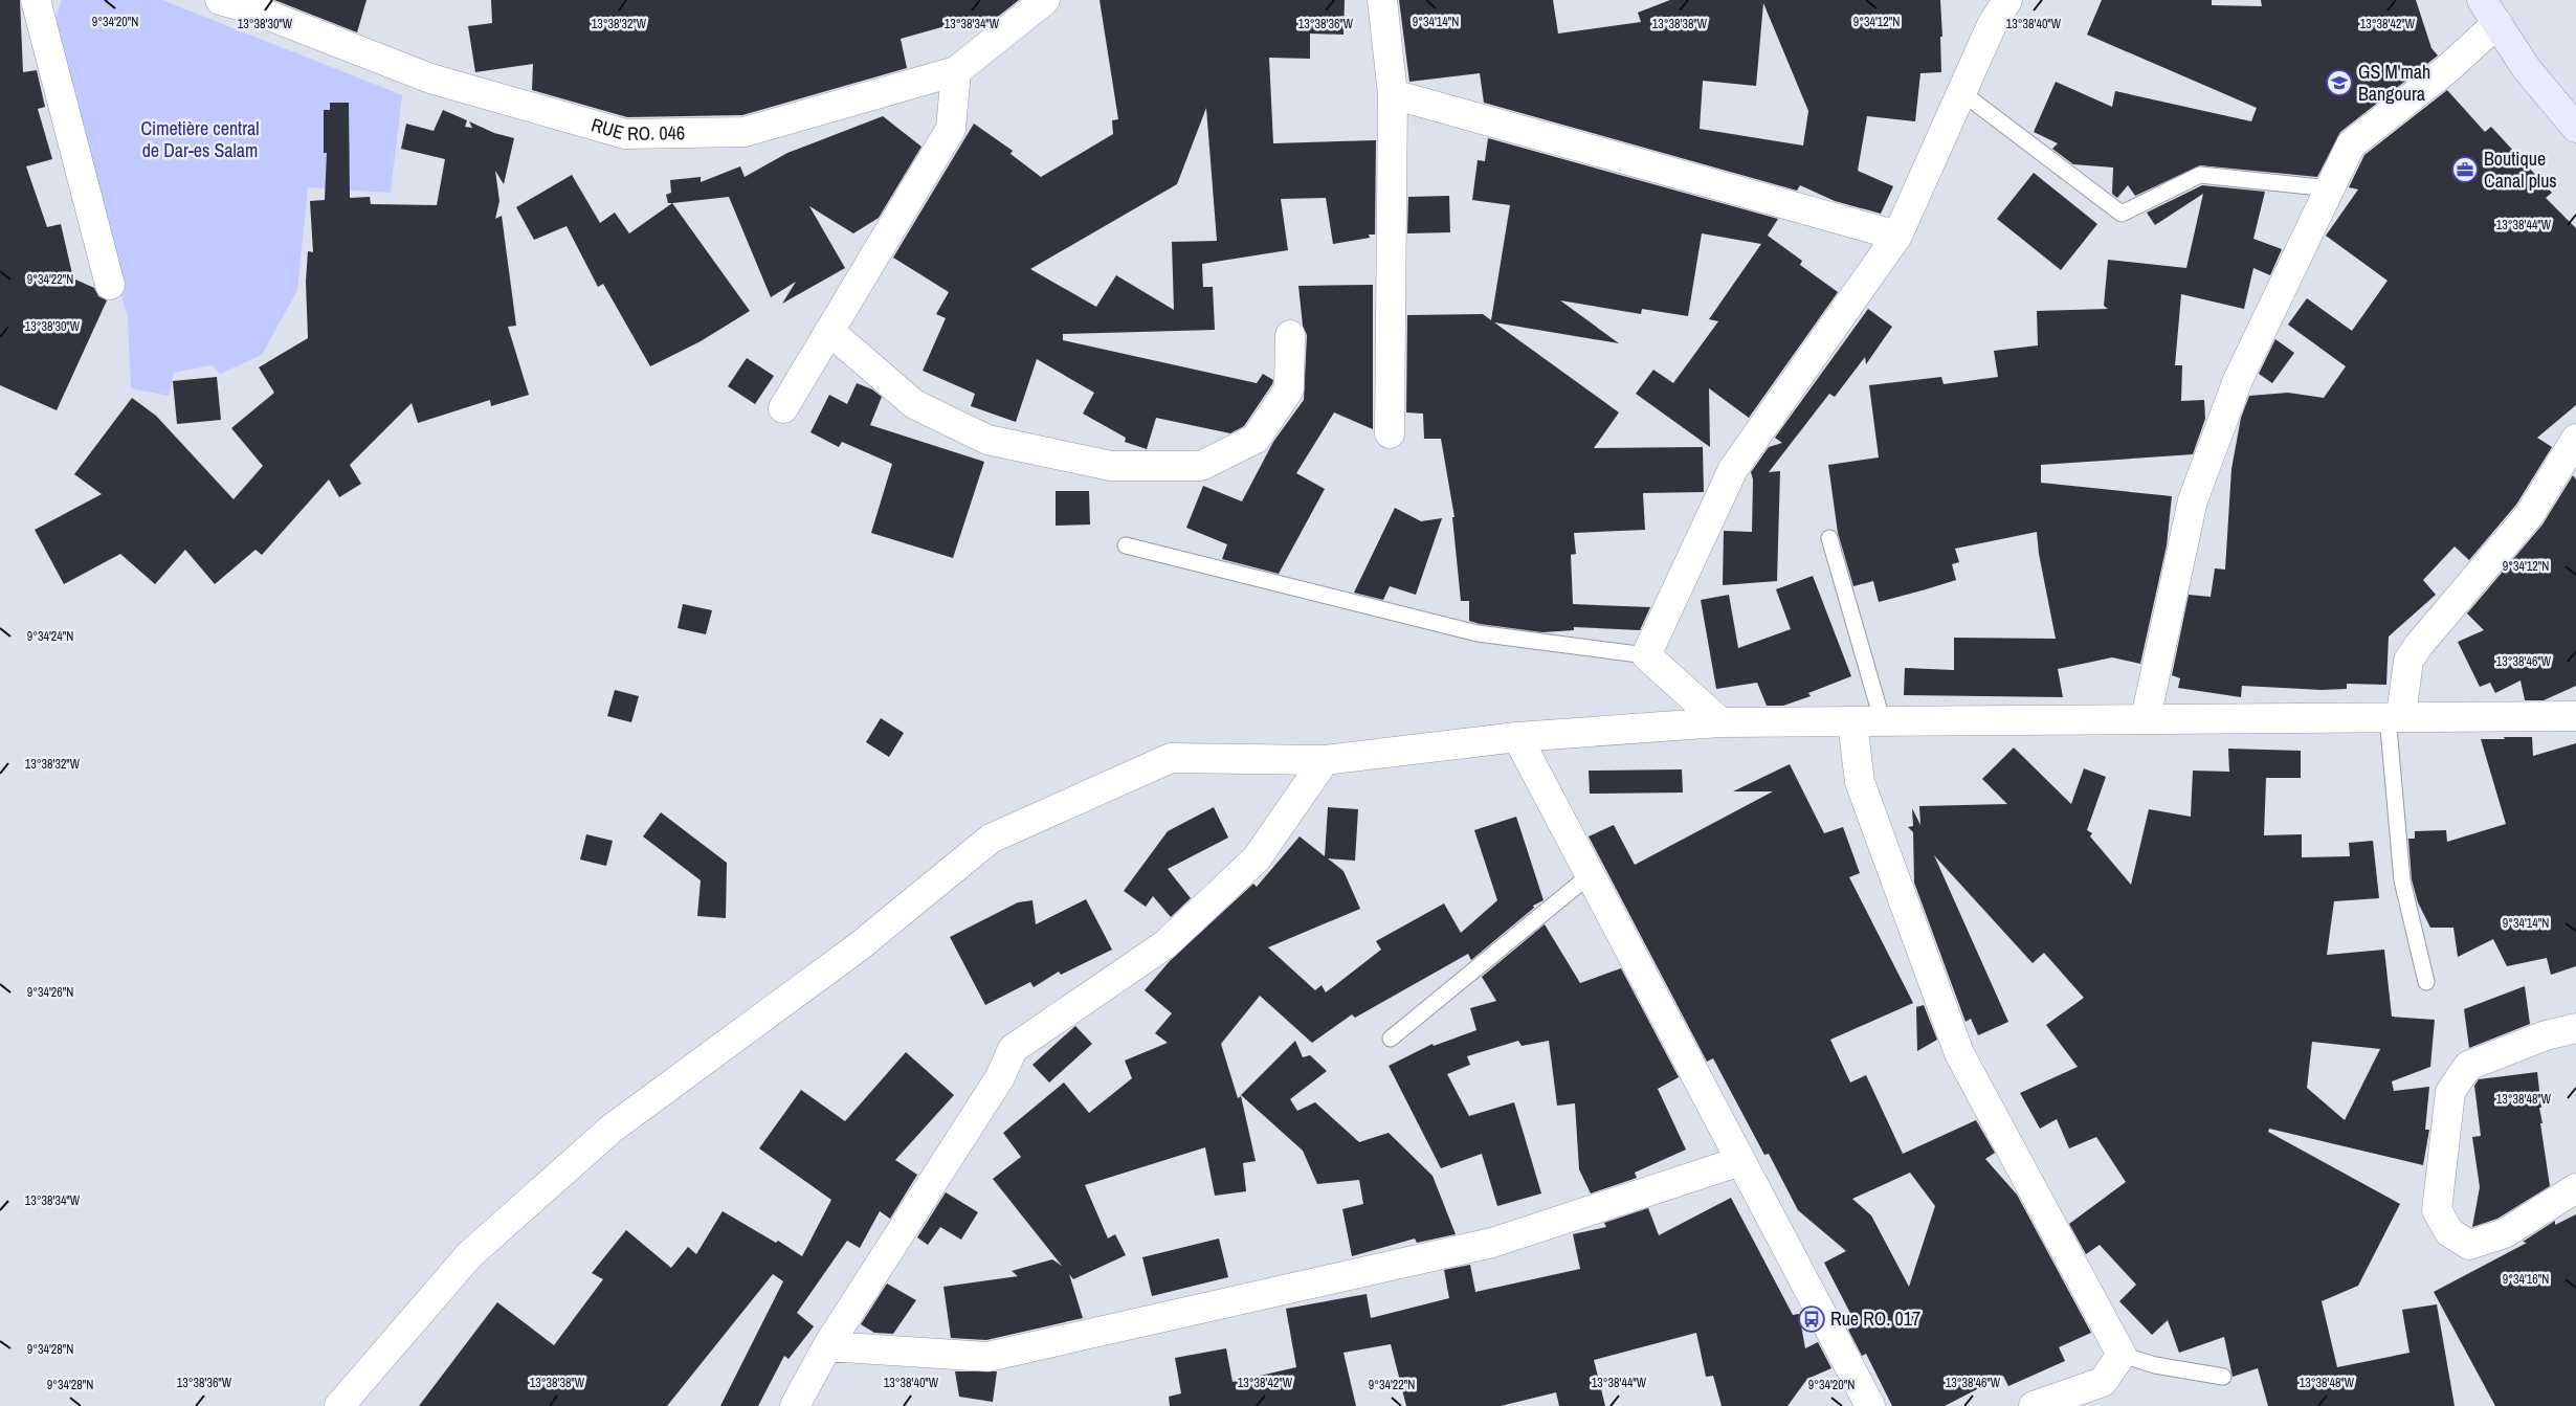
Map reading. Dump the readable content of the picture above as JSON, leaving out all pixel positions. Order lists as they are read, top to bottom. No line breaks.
{"streets":{"street":["RUE RO. 046"]},"parks":["Cimetière central de Dar-es Salam"],"places":{"school or university":["GS M'mah Bangoura"],"office":["Boutique Canal plus"],"bus stop":["Rue RO. 017"]},"coordinates":["9°34'20\"N","9°34'14\"N","9°34'12\"N","13°38'30\"W","13°38'32\"W","13°38'34\"W","13°38'36\"W","13°38'38\"W","13°38'40\"W","13°38'42\"W","13°38'44\"W","9°34'22\"N","9°34'24\"N","13°38'46\"W","9°34'26\"N","13°38'48\"W","9°34'16\"N","9°34'28\"N"]}
